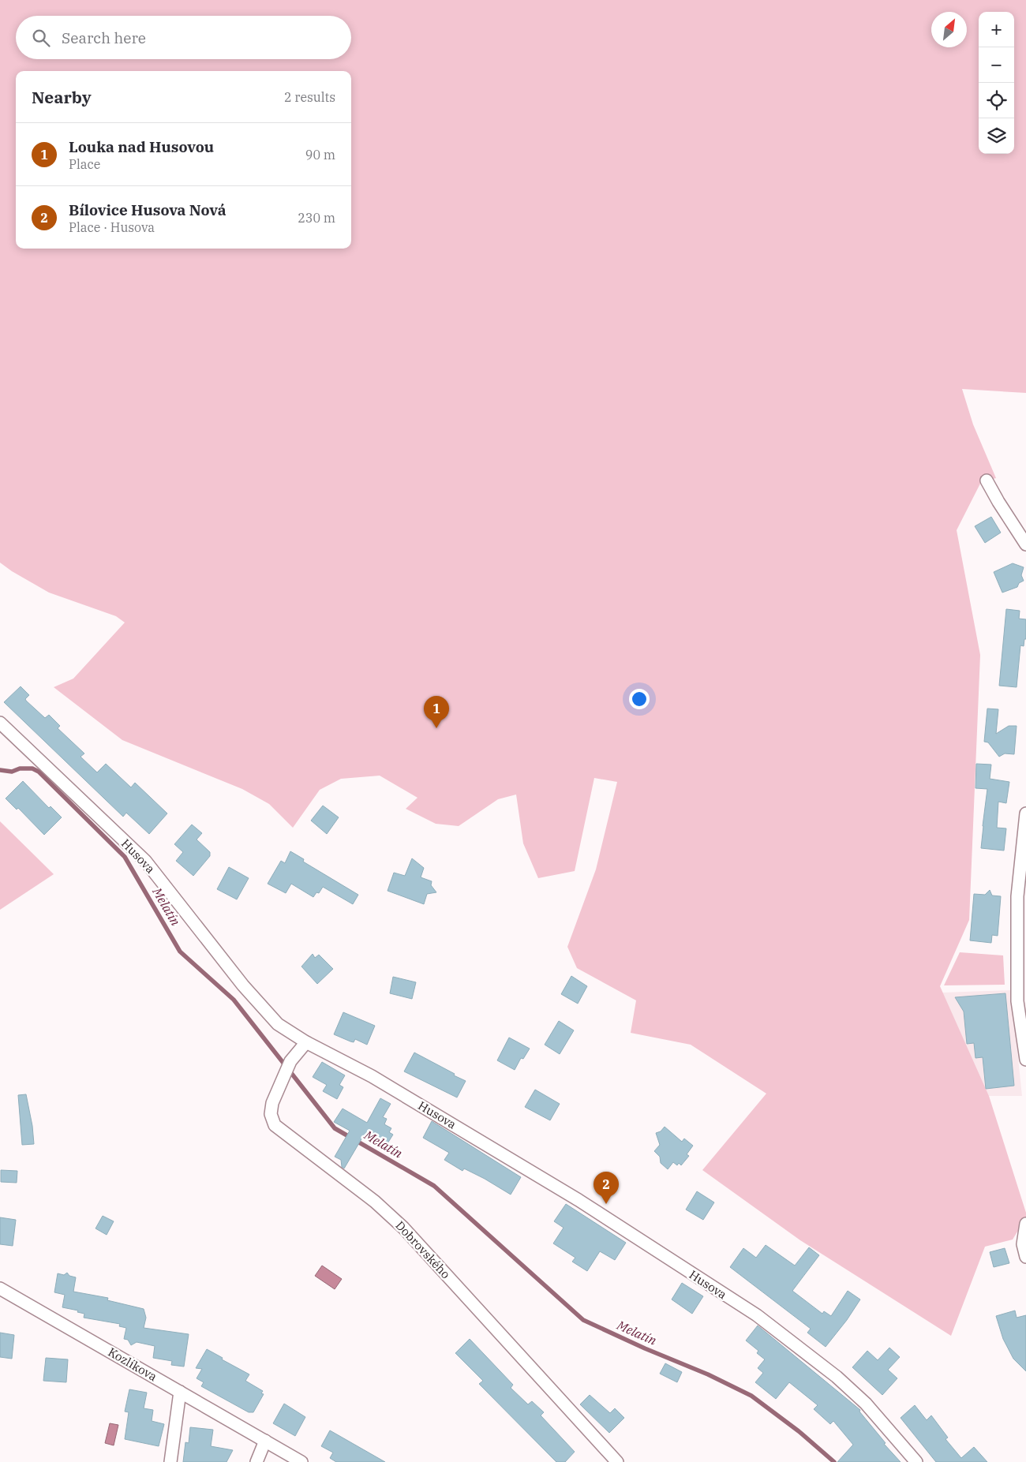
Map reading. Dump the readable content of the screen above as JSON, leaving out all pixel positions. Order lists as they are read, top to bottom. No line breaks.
{"streets":{"street":["Husova","Dobrovského","Kozlíkova"]},"crossings":[["Husova","Dobrovského"]],"water":["Melatín"],"north":"top right","page":{"map_buttons":["+","−"],"search":"Search here","heading":["Nearby","2 results"],"list":[{"mark":"1","name":"Louka nad Husovou","note":"Place","value":"90 m"},{"mark":"2","name":"Bílovice Husova Nová","note":"Place · Husova","value":"230 m"}],"pins":["1","2"]}}
